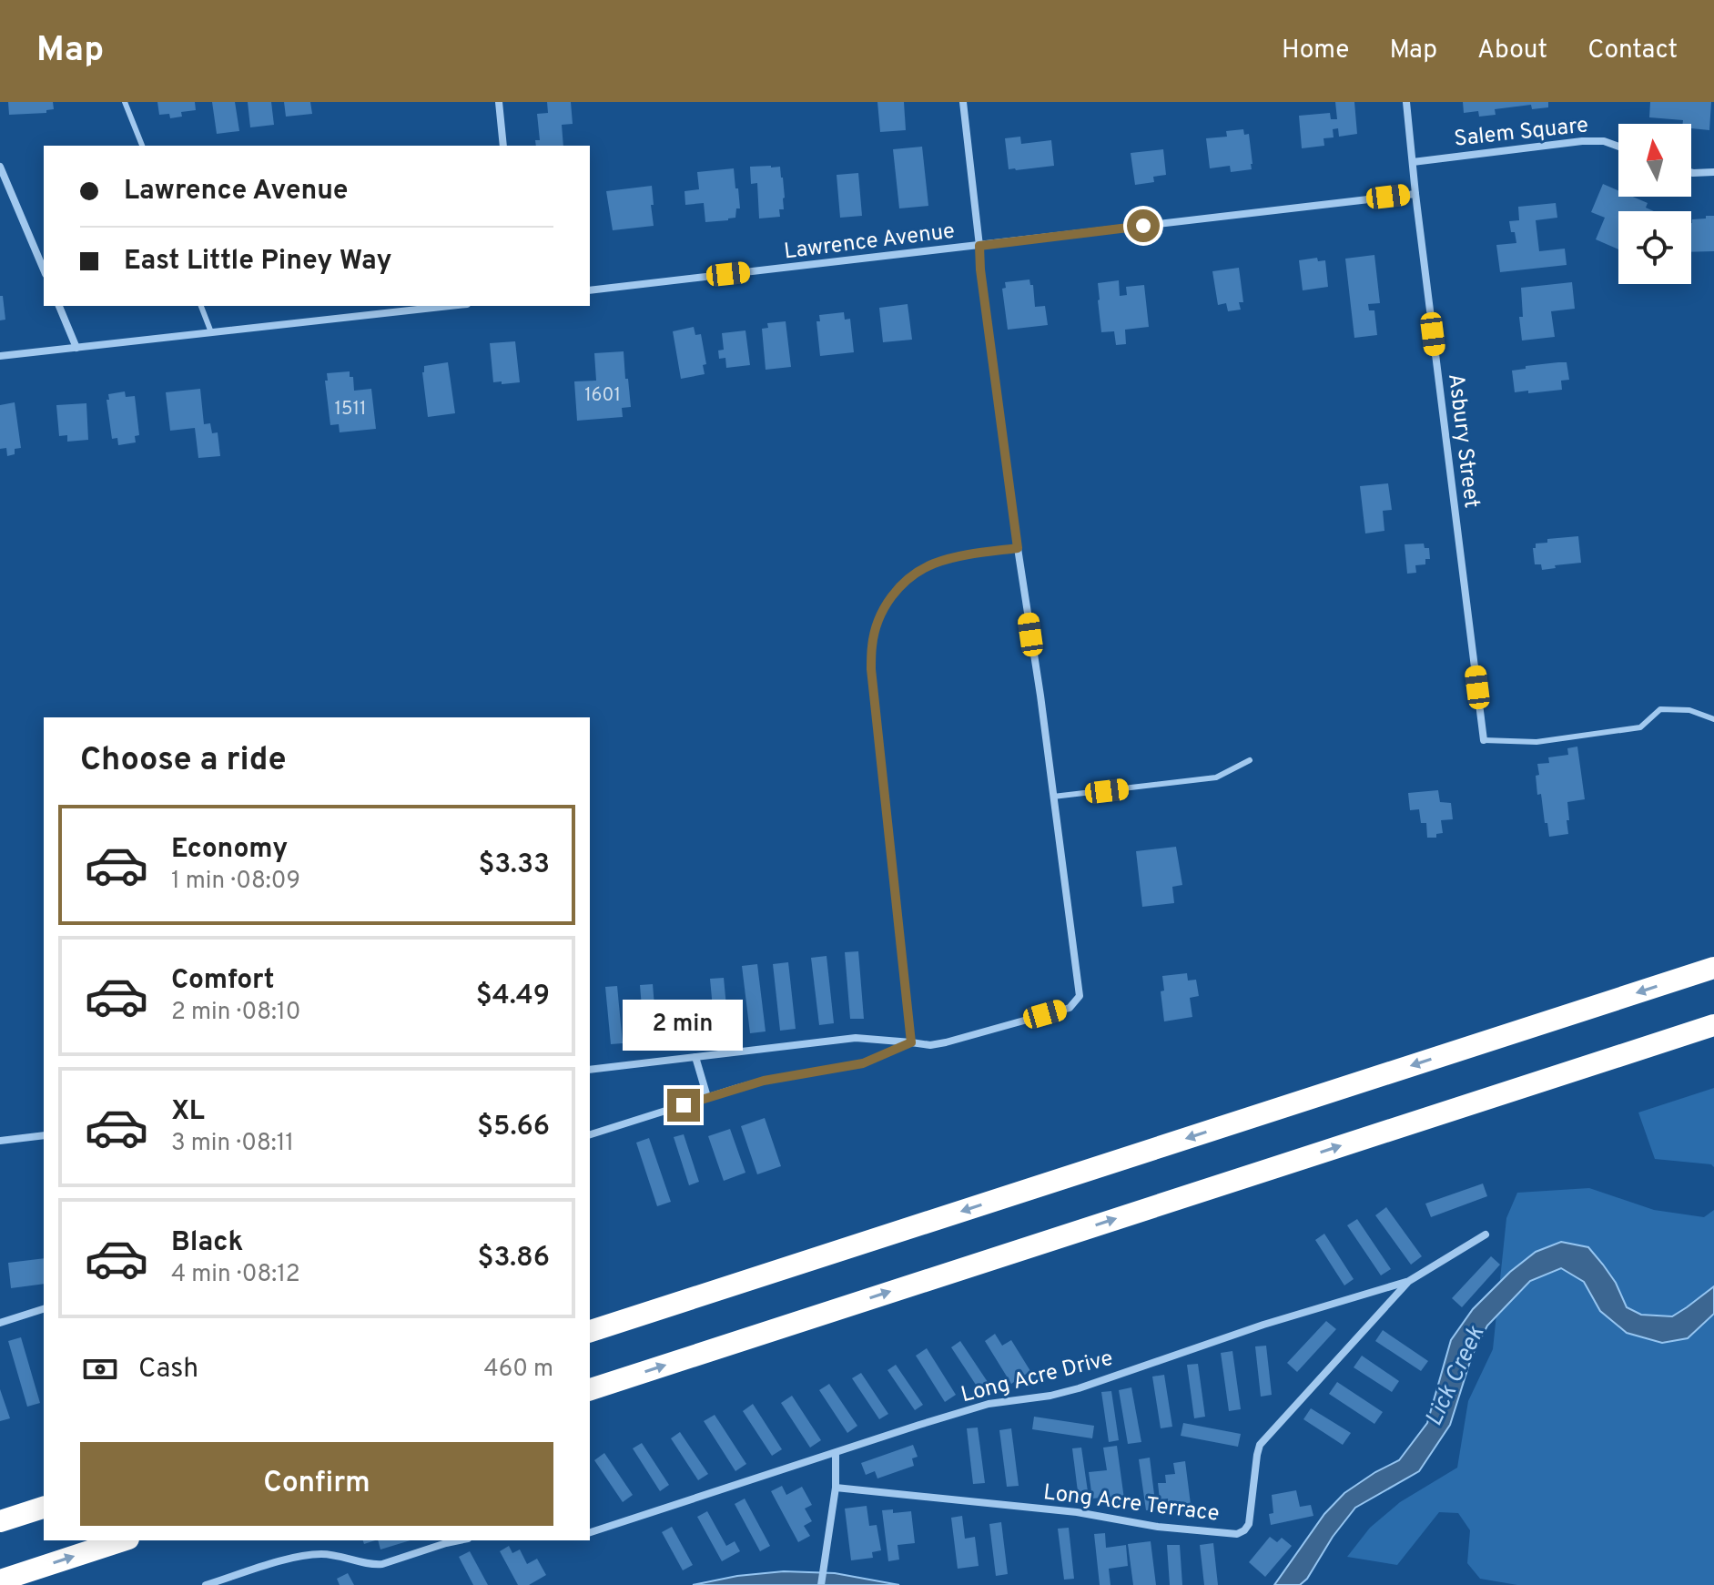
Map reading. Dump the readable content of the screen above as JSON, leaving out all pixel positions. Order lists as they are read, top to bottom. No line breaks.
{"streets":{"street":["Salem Square","Lawrence Avenue","Asbury Street","Long Acre Drive","Long Acre Terrace"]},"crossings":[["Salem Square","Asbury Street"],["Lawrence Avenue","Asbury Street"],["Long Acre Drive","Long Acre Terrace"]],"water":["Lick Creek"],"house_numbers":["1601","1511"],"north":"top","page":{"header":"Map","nav":["Home","Map","About","Contact"],"banner":["Lawrence Avenue","East Little Piney Way"],"heading":"Choose a ride","list":[{"name":"Economy","note":"1 min · 08:09","value":"$3.33"},{"name":"Comfort","note":"2 min · 08:10","value":"$4.49"},{"name":"XL","note":"3 min · 08:11","value":"$5.66"},{"name":"Black","note":"4 min · 08:12","value":"$3.86"}],"bubble":"2 min","pay":["Cash","460 m"],"buttons":"Confirm"}}
